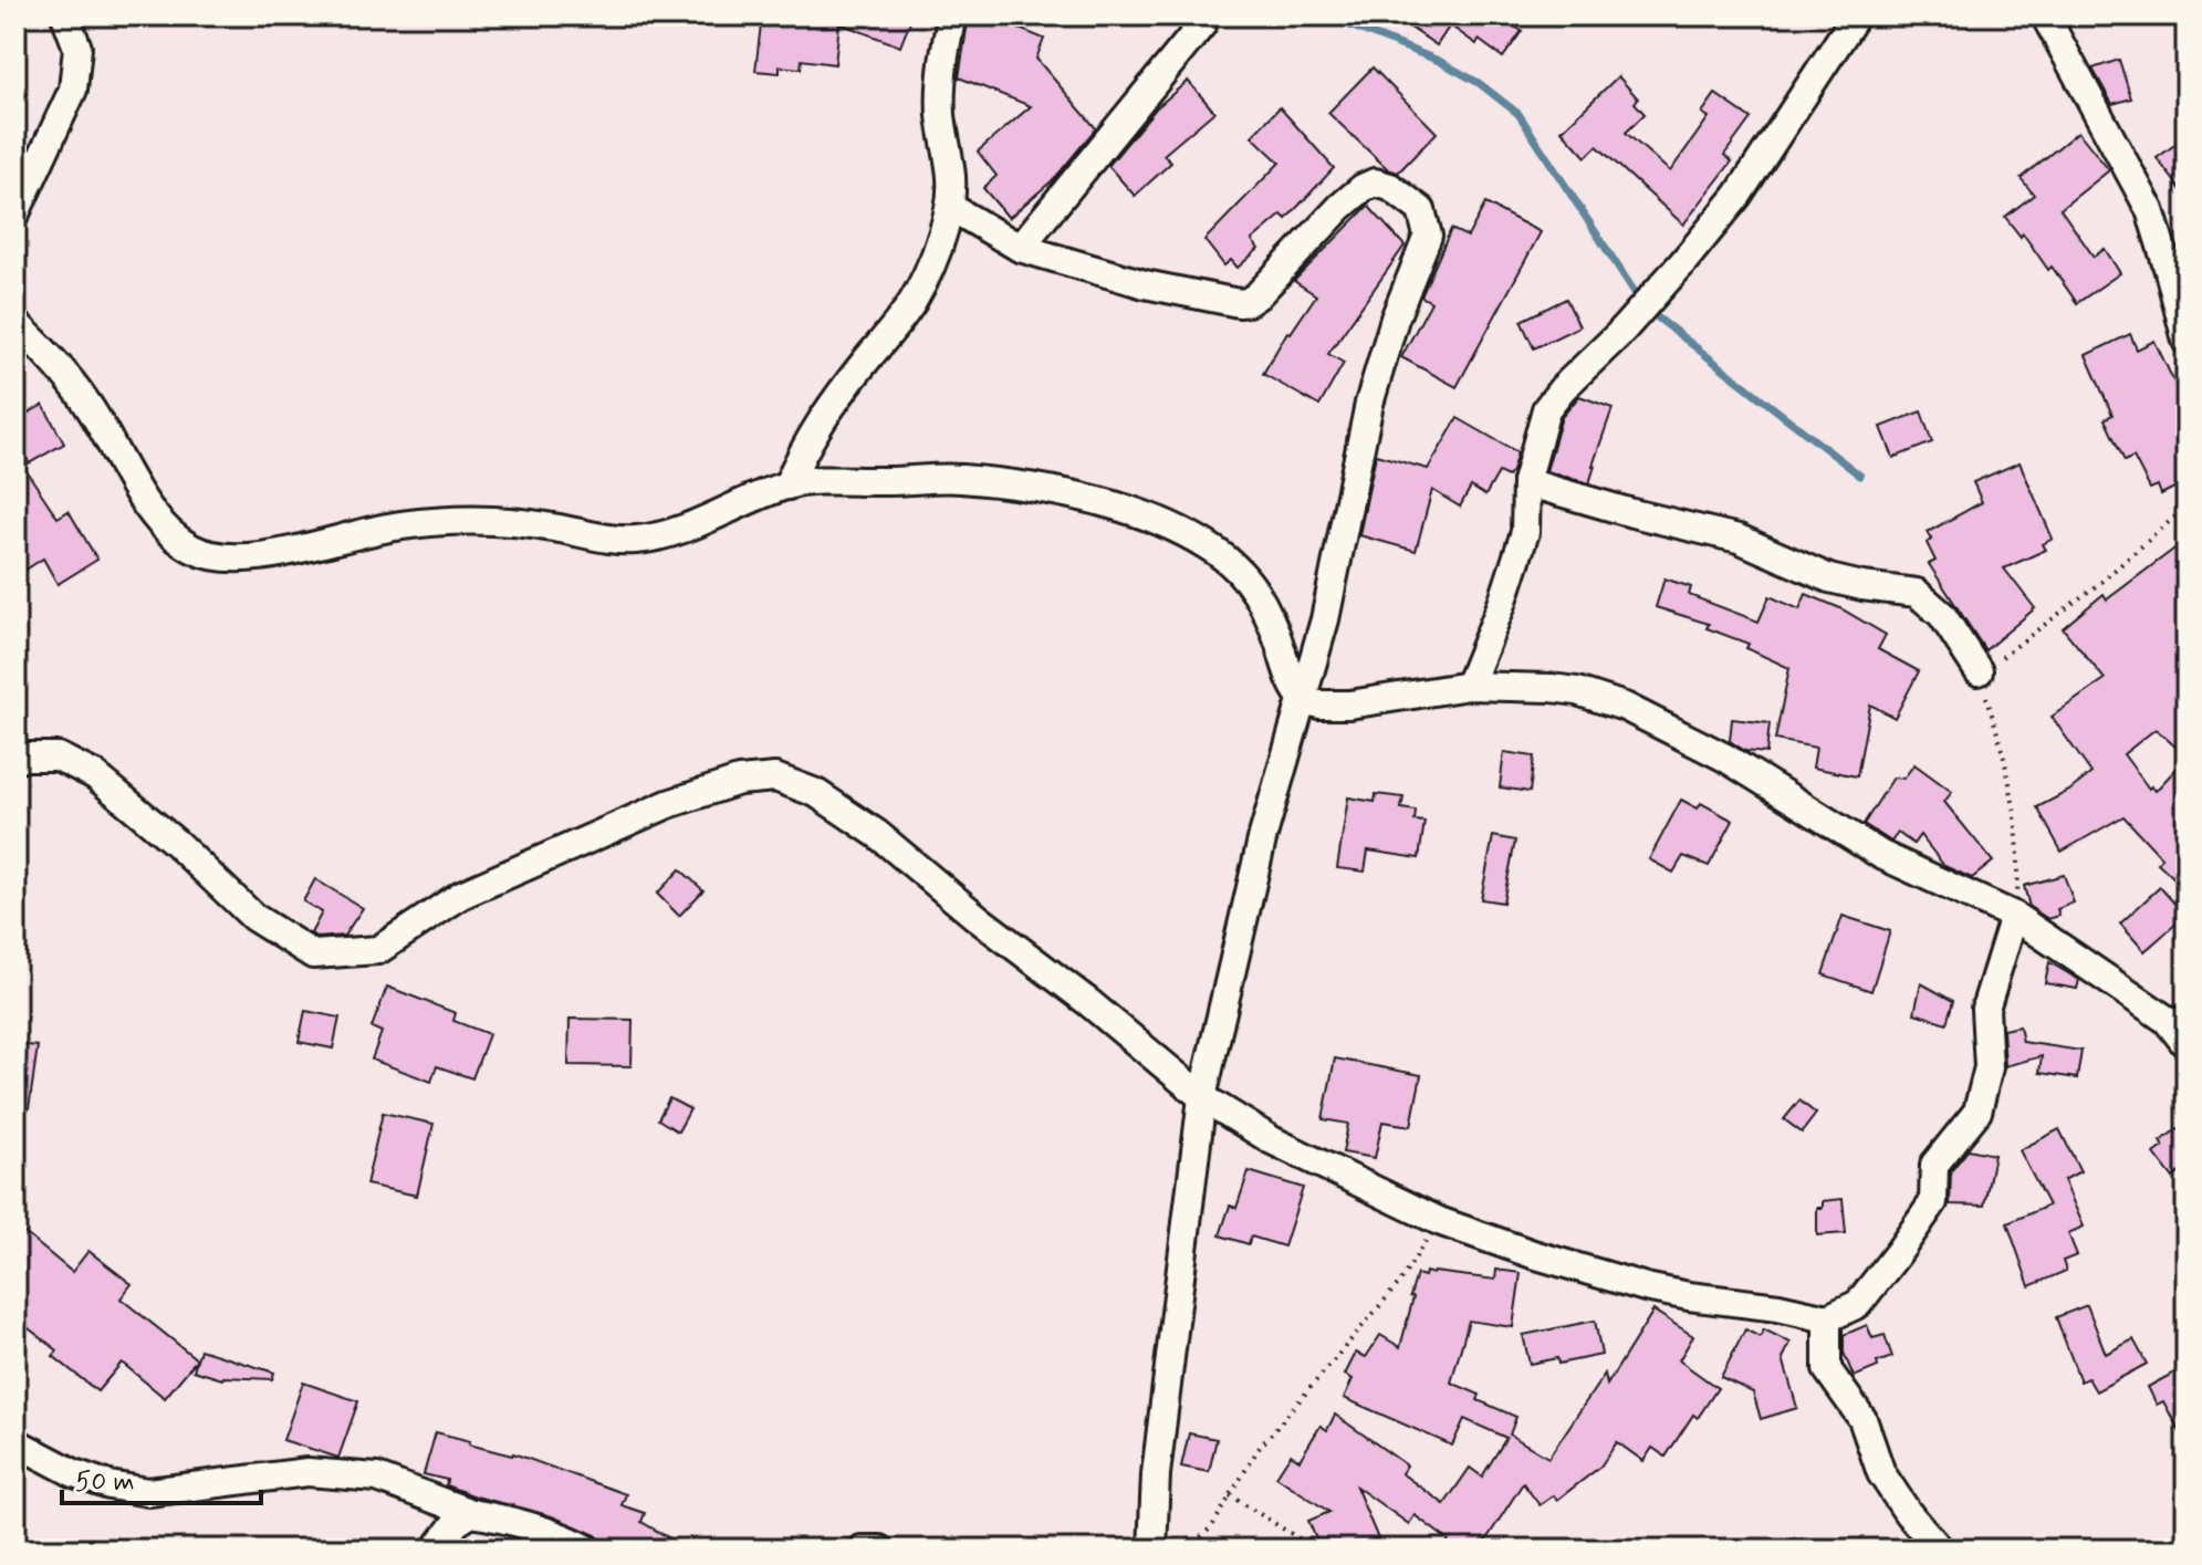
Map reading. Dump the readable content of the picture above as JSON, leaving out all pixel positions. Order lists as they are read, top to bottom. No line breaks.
{"scale_bar":"50 m"}
